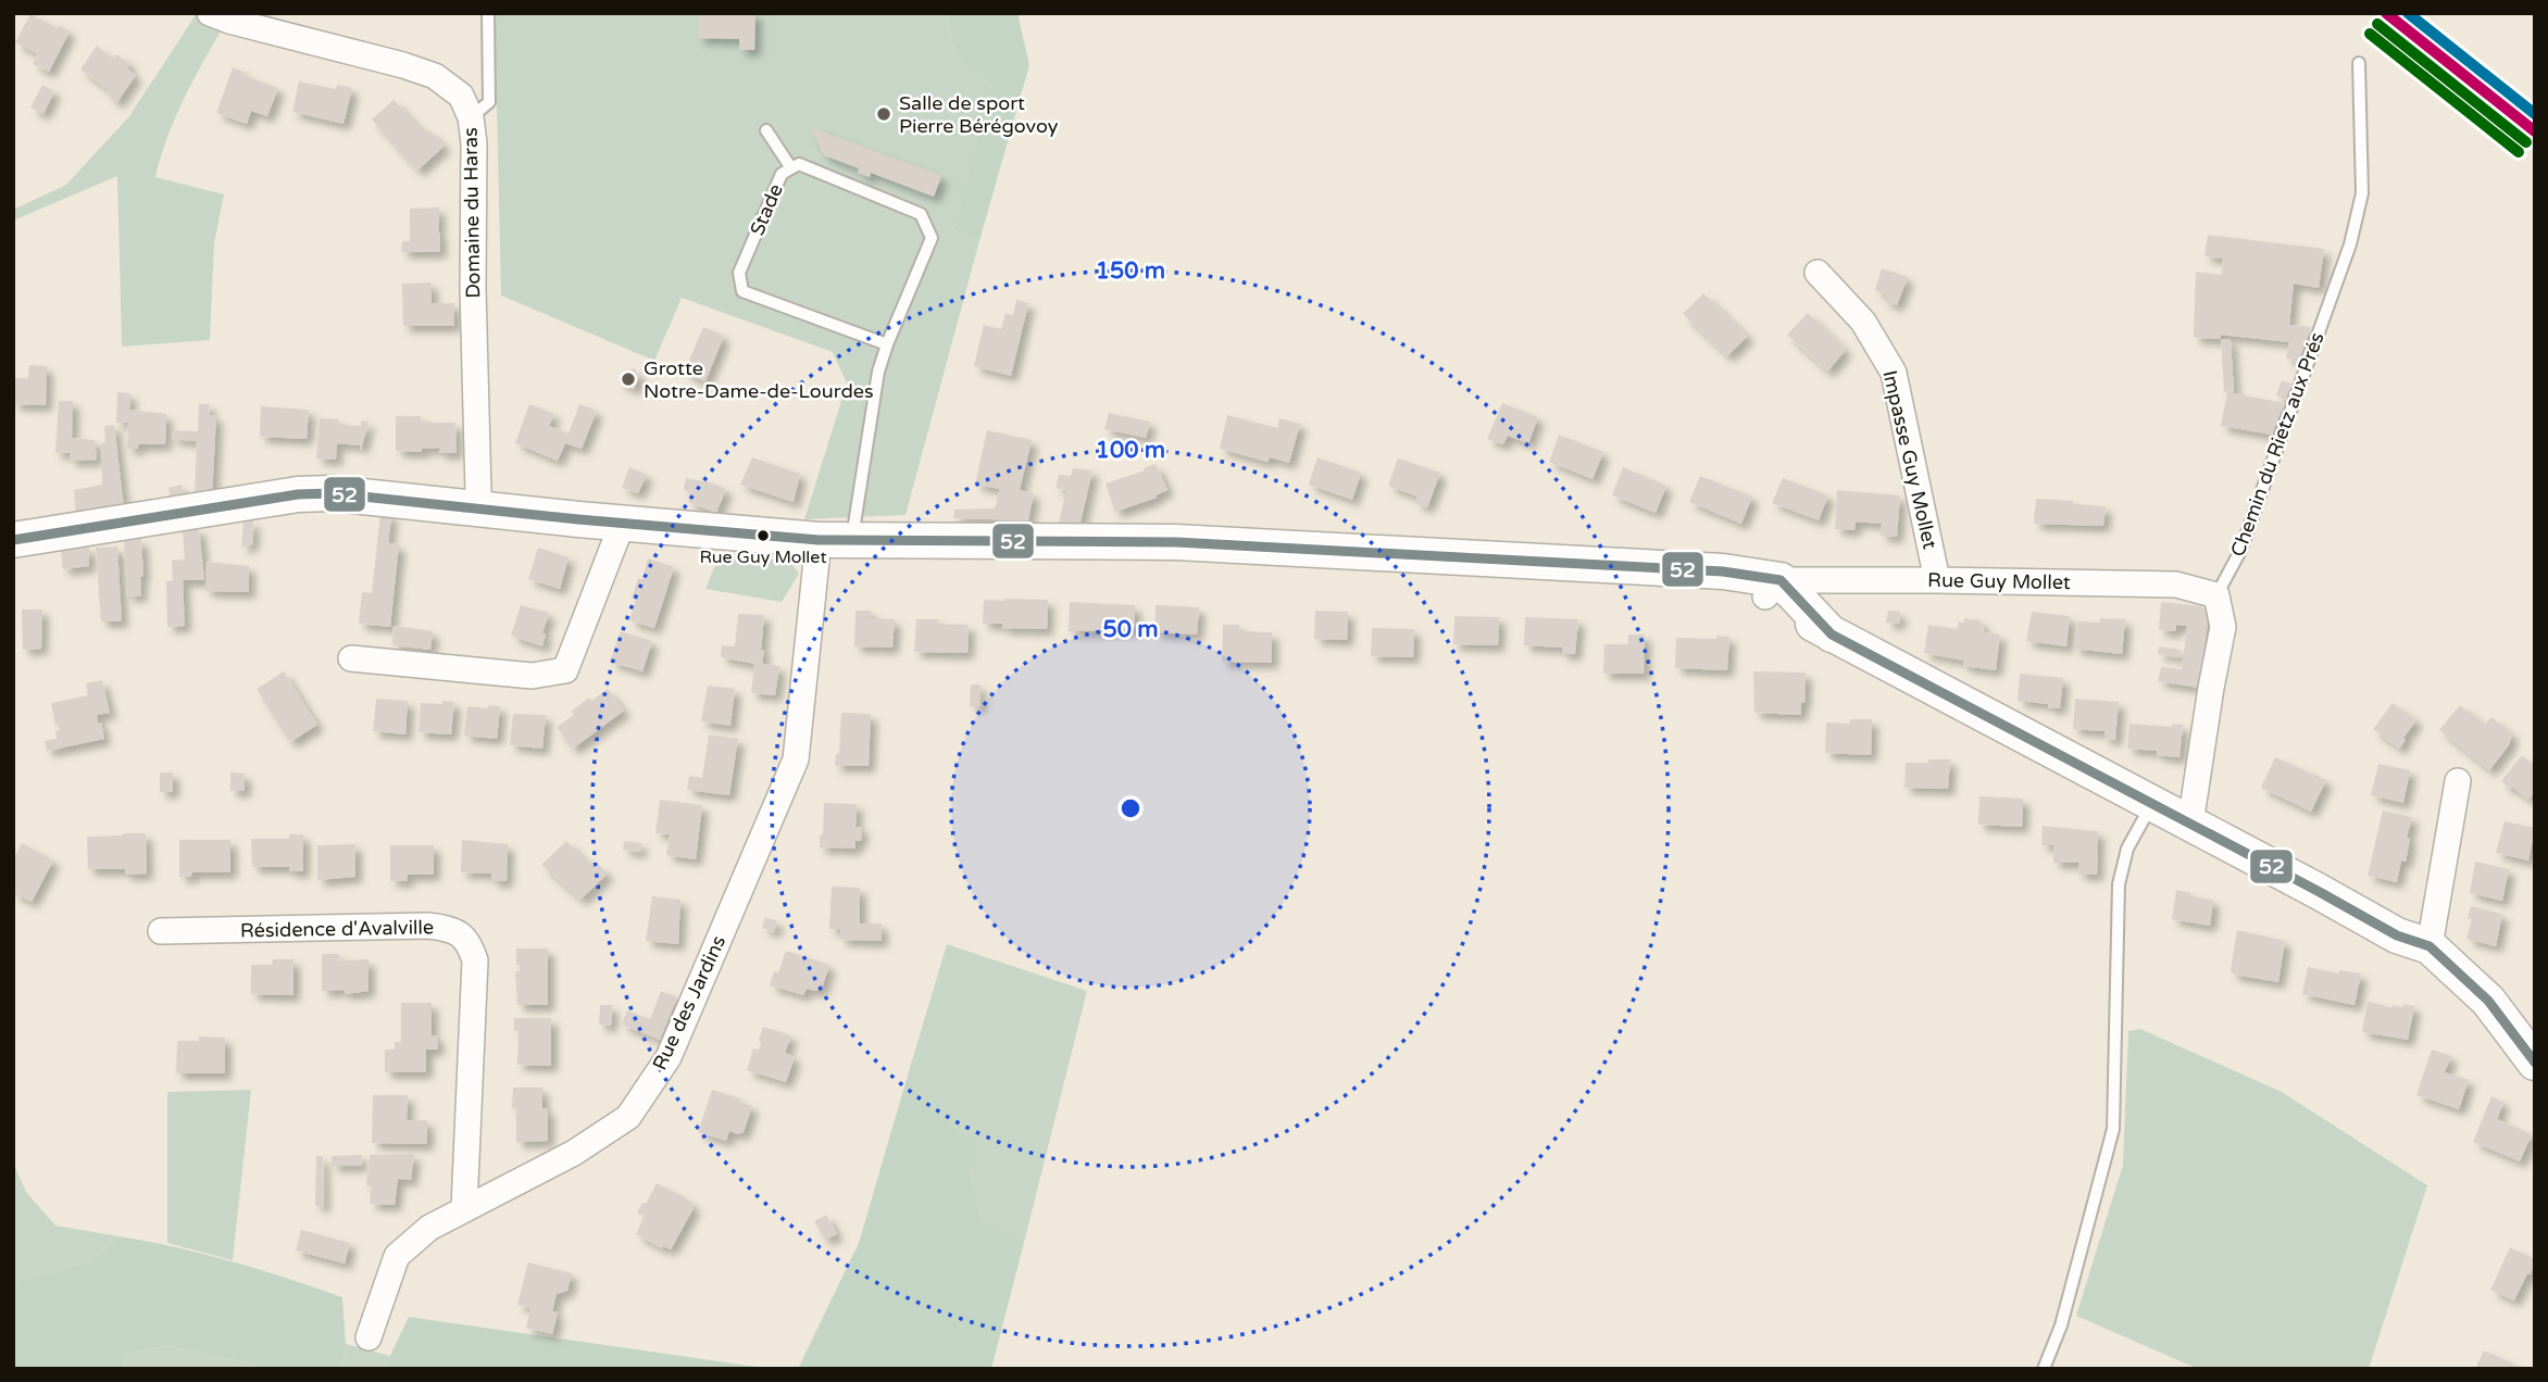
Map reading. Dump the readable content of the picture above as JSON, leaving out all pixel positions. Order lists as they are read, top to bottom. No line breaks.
{"streets":{"street":["Domaine du Haras","Impasse Guy Mollet","Rue Guy Mollet","Résidence d'Avalville","Rue des Jardins"],"lane":["Stade","Chemin du Rietz aux Prés"]},"crossings":[["Stade","Rue Guy Mollet"],["Domaine du Haras","Rue Guy Mollet"],["Chemin du Rietz aux Prés","Rue Guy Mollet"],["Impasse Guy Mollet","Rue Guy Mollet"],["Rue Guy Mollet","Rue des Jardins"],["Résidence d'Avalville","Rue des Jardins"]],"places":["Salle de sport Pierre Bérégovoy","Grotte Notre-Dame-de-Lourdes","Rue Guy Mollet"],"lines":["transit line 52"],"rings":["150 m","100 m","50 m"]}
